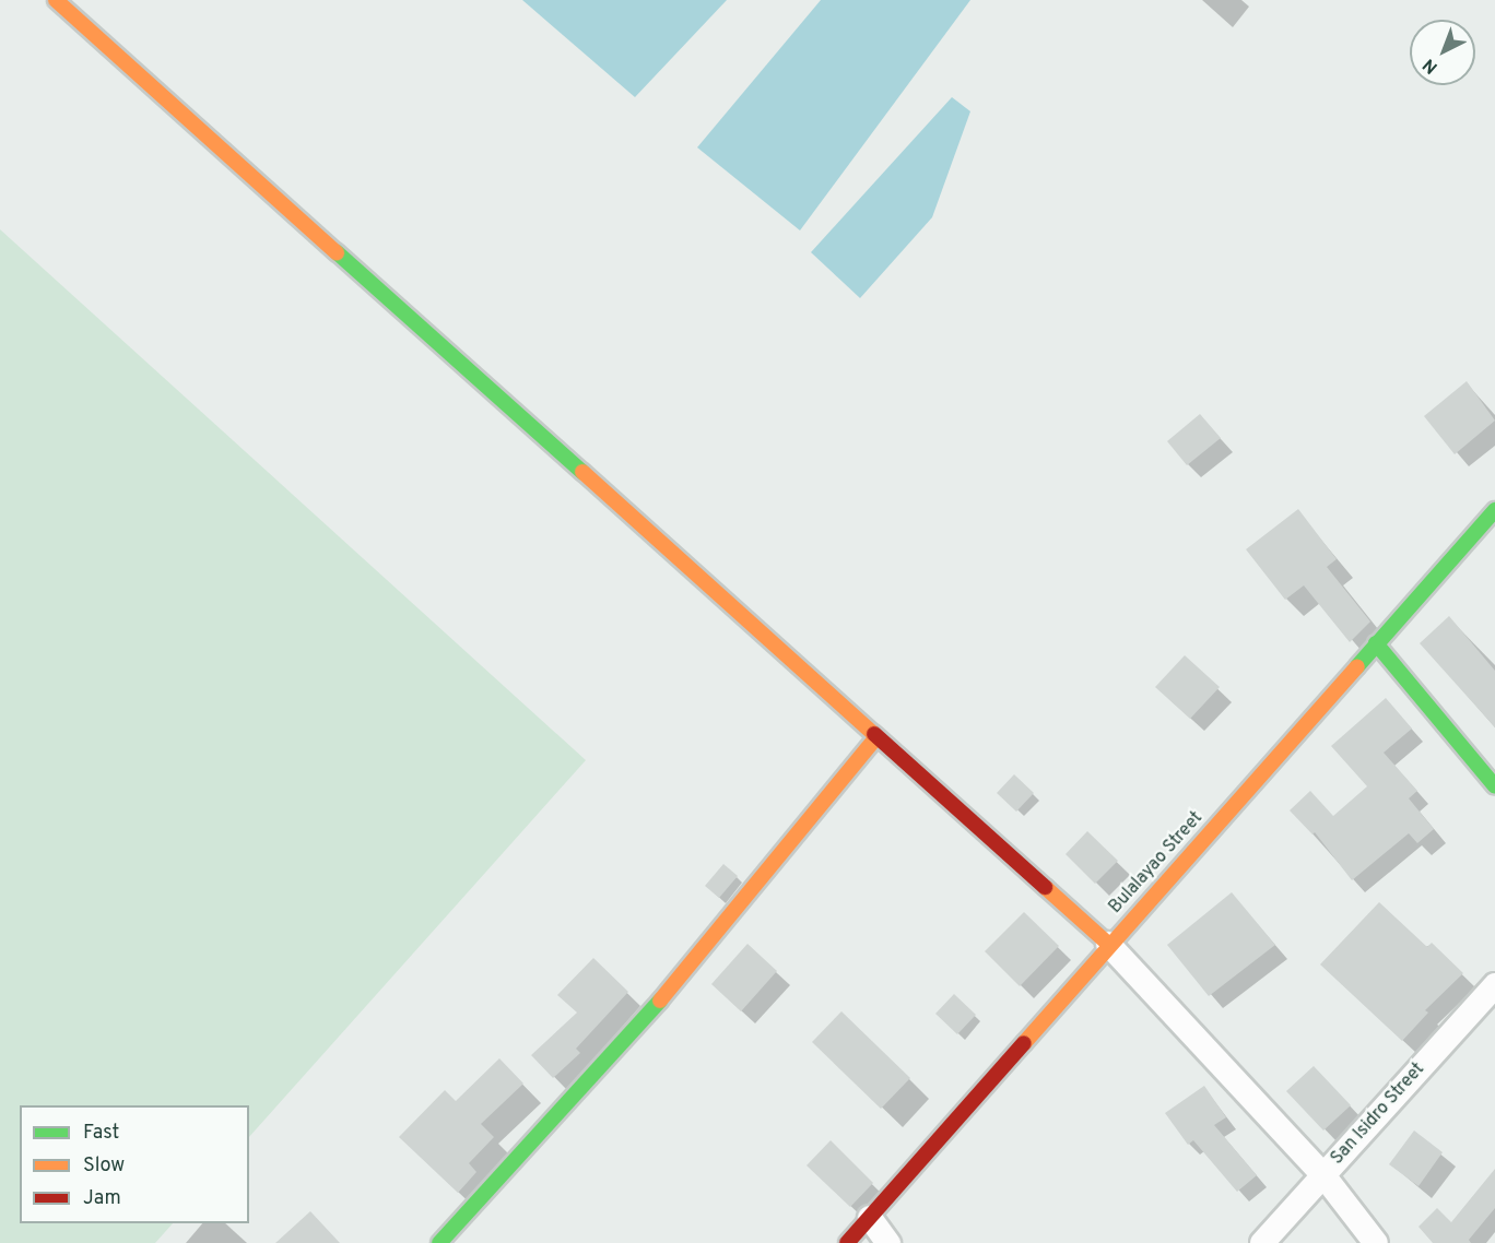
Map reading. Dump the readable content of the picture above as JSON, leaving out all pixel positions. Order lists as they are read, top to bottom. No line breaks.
{"streets":{"street":["Bulalayao Street","San Isidro Street"]},"legend":["Fast","Slow","Jam"],"north":"bottom left"}
